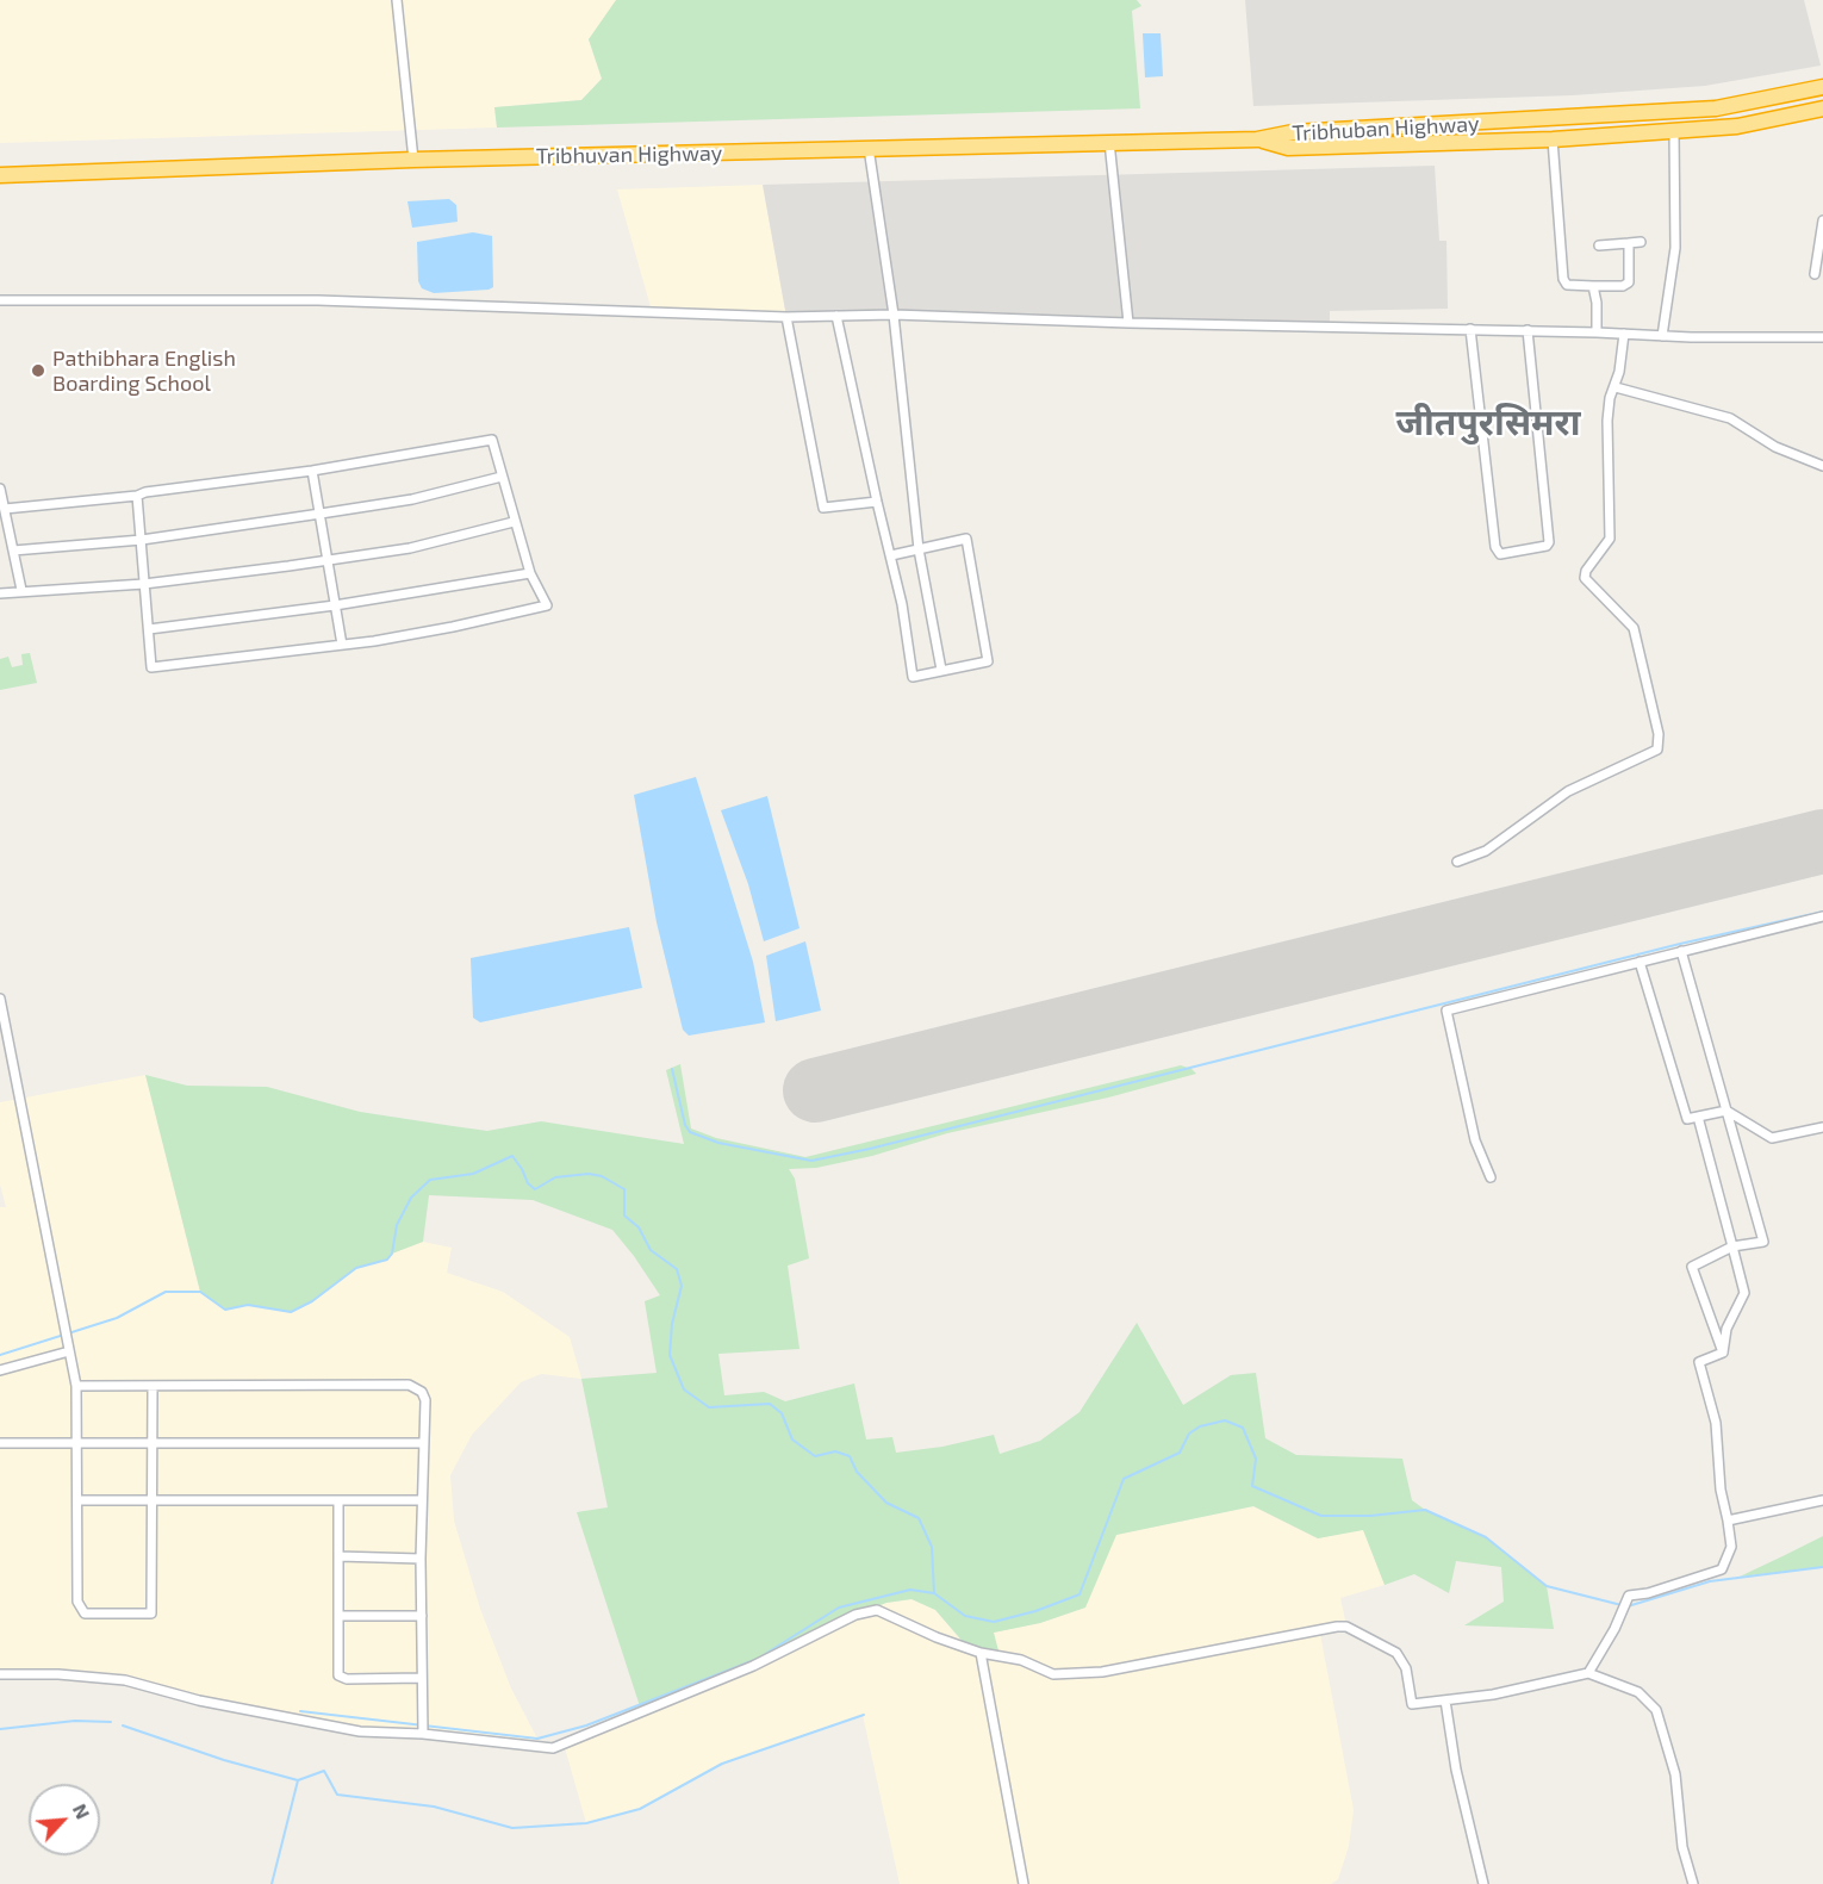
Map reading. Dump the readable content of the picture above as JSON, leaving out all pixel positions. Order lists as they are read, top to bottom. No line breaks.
{"streets":{"highway":["Tribhuban Highway","Tribhuvan Highway"]},"crossings":[["Tribhuban Highway","Tribhuvan Highway"]],"districts":["जीतपुरसिमरा"],"places":["Pathibhara English Boarding School"],"north":"top right"}
